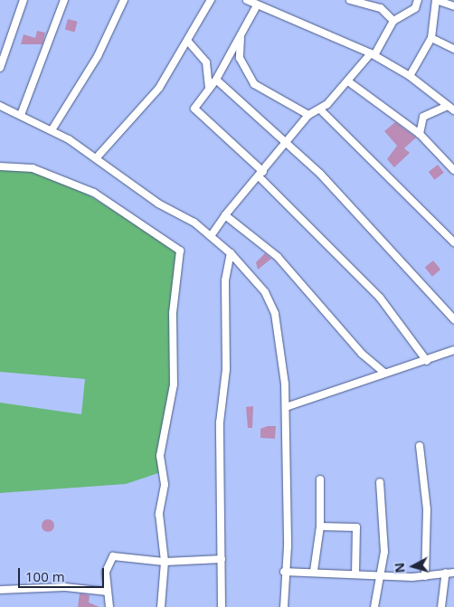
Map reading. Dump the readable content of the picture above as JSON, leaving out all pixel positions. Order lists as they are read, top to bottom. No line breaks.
{"scale_bar":"100 m","north":"left"}
